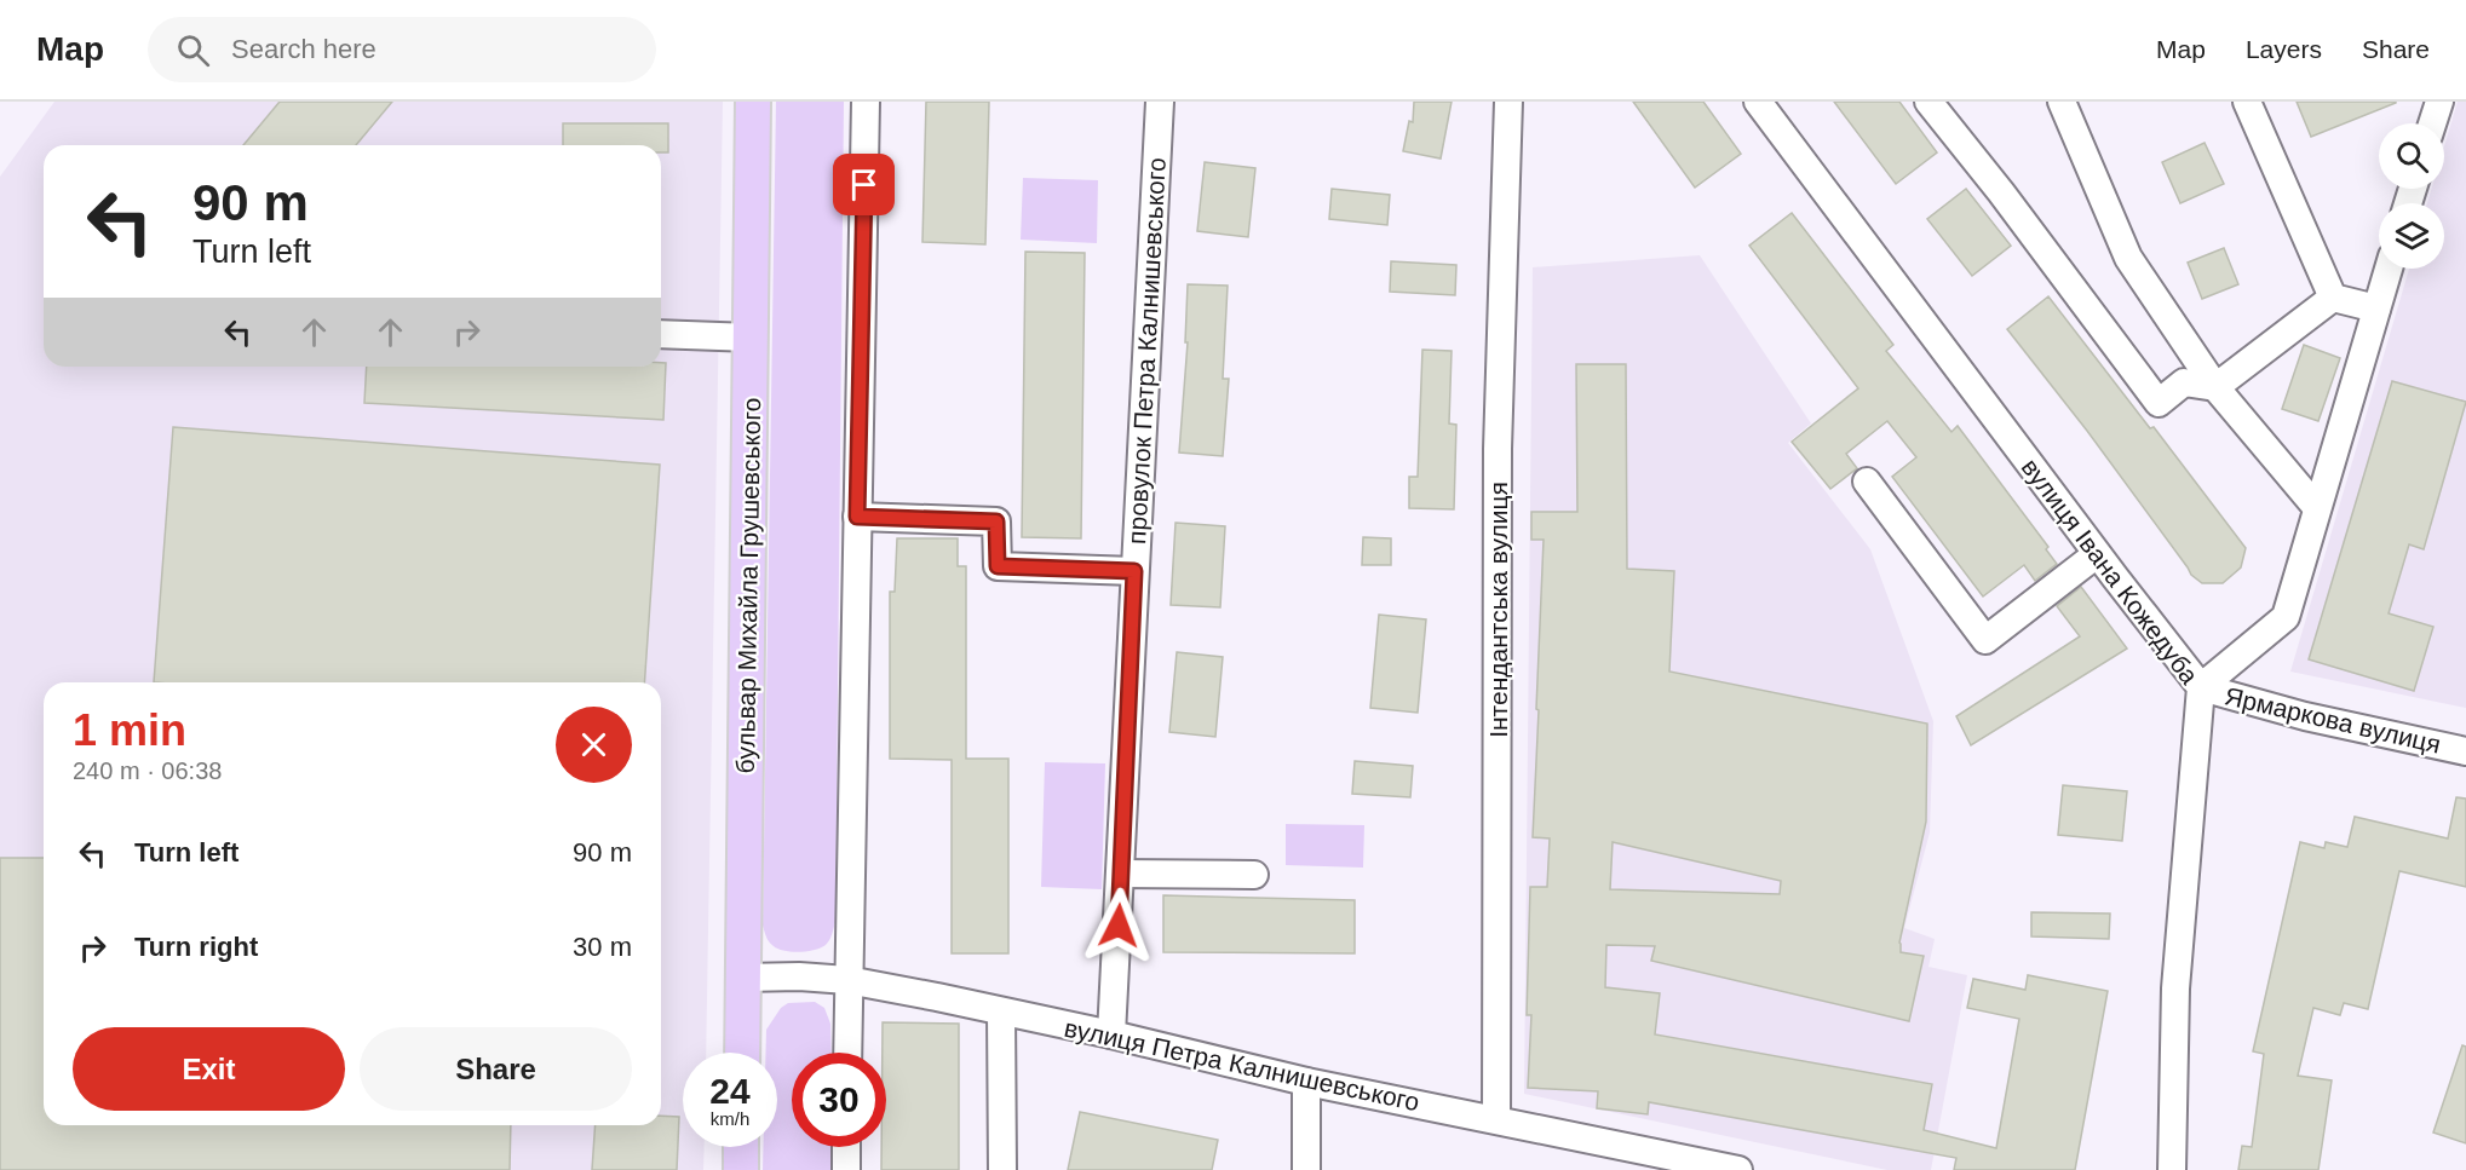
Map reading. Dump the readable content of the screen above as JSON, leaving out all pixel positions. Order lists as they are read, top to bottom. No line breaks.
{"streets":{"main road":["бульвар Михайла Грушевського"],"street":["провулок Петра Калнишевського","вулиця Івана Кожедуба","Інтендантська вулиця","Ярмаркова вулиця","вулиця Петра Калнишевського"]},"crossings":[["провулок Петра Калнишевського","вулиця Петра Калнишевського"],["вулиця Івана Кожедуба","Ярмаркова вулиця"],["бульвар Михайла Грушевського","вулиця Петра Калнишевського"],["Інтендантська вулиця","вулиця Петра Калнишевського"]],"page":{"header":"Map","search":"Search here","nav":["Map","Layers","Share"],"turn":["90 m","Turn left"],"heading":["1 min","240 m · 06:38"],"list":[{"name":"Turn left","value":"90 m"},{"name":"Turn right","value":"30 m"}],"buttons":["Exit","Share"],"speed":"24 km/h","limit":"30"}}
